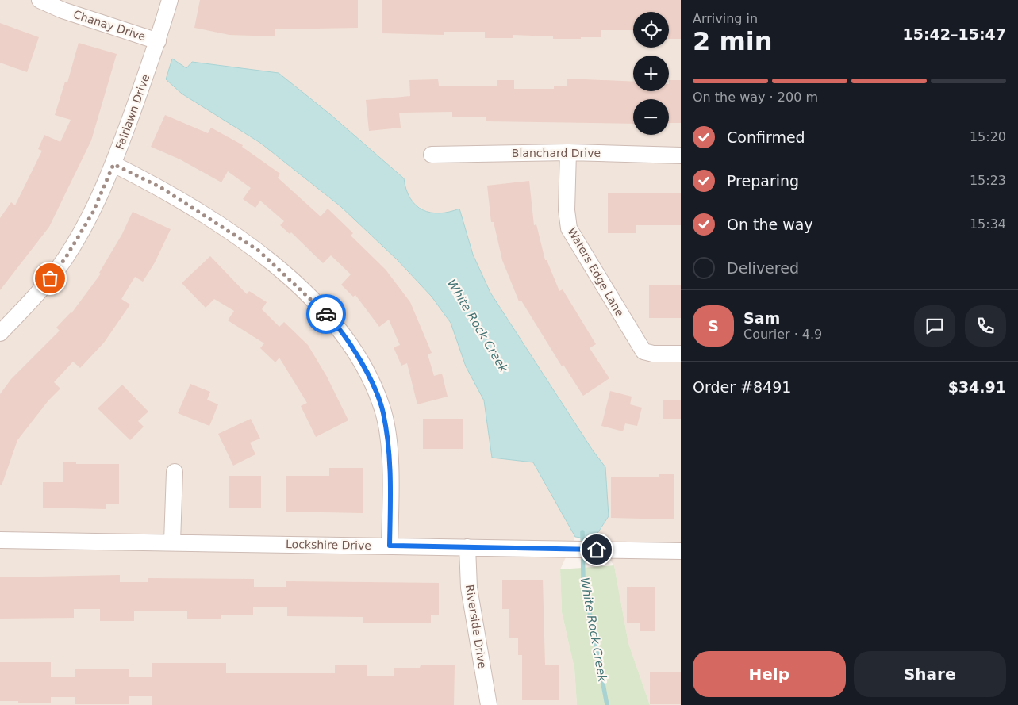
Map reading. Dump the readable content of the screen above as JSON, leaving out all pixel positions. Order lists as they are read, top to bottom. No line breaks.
{"streets":{"street":["Chanay Drive","Fairlawn Drive","Blanchard Drive","Waters Edge Lane","Lockshire Drive","Riverside Drive"]},"crossings":[["Chanay Drive","Fairlawn Drive"],["Blanchard Drive","Waters Edge Lane"],["Lockshire Drive","Riverside Drive"]],"water":["White Rock Creek"],"page":{"heading":["2 min","Arriving in","15:42–15:47"],"panel":["Sam","Courier · 4.9","Order #8491","$34.91"],"map_buttons":["+","−"],"bar":"On the way · 200 m","list":[["Confirmed","15:20"],["Preparing","15:23"],["On the way","15:34"],"Delivered"],"round":"S","buttons":["Help","Share"]}}
